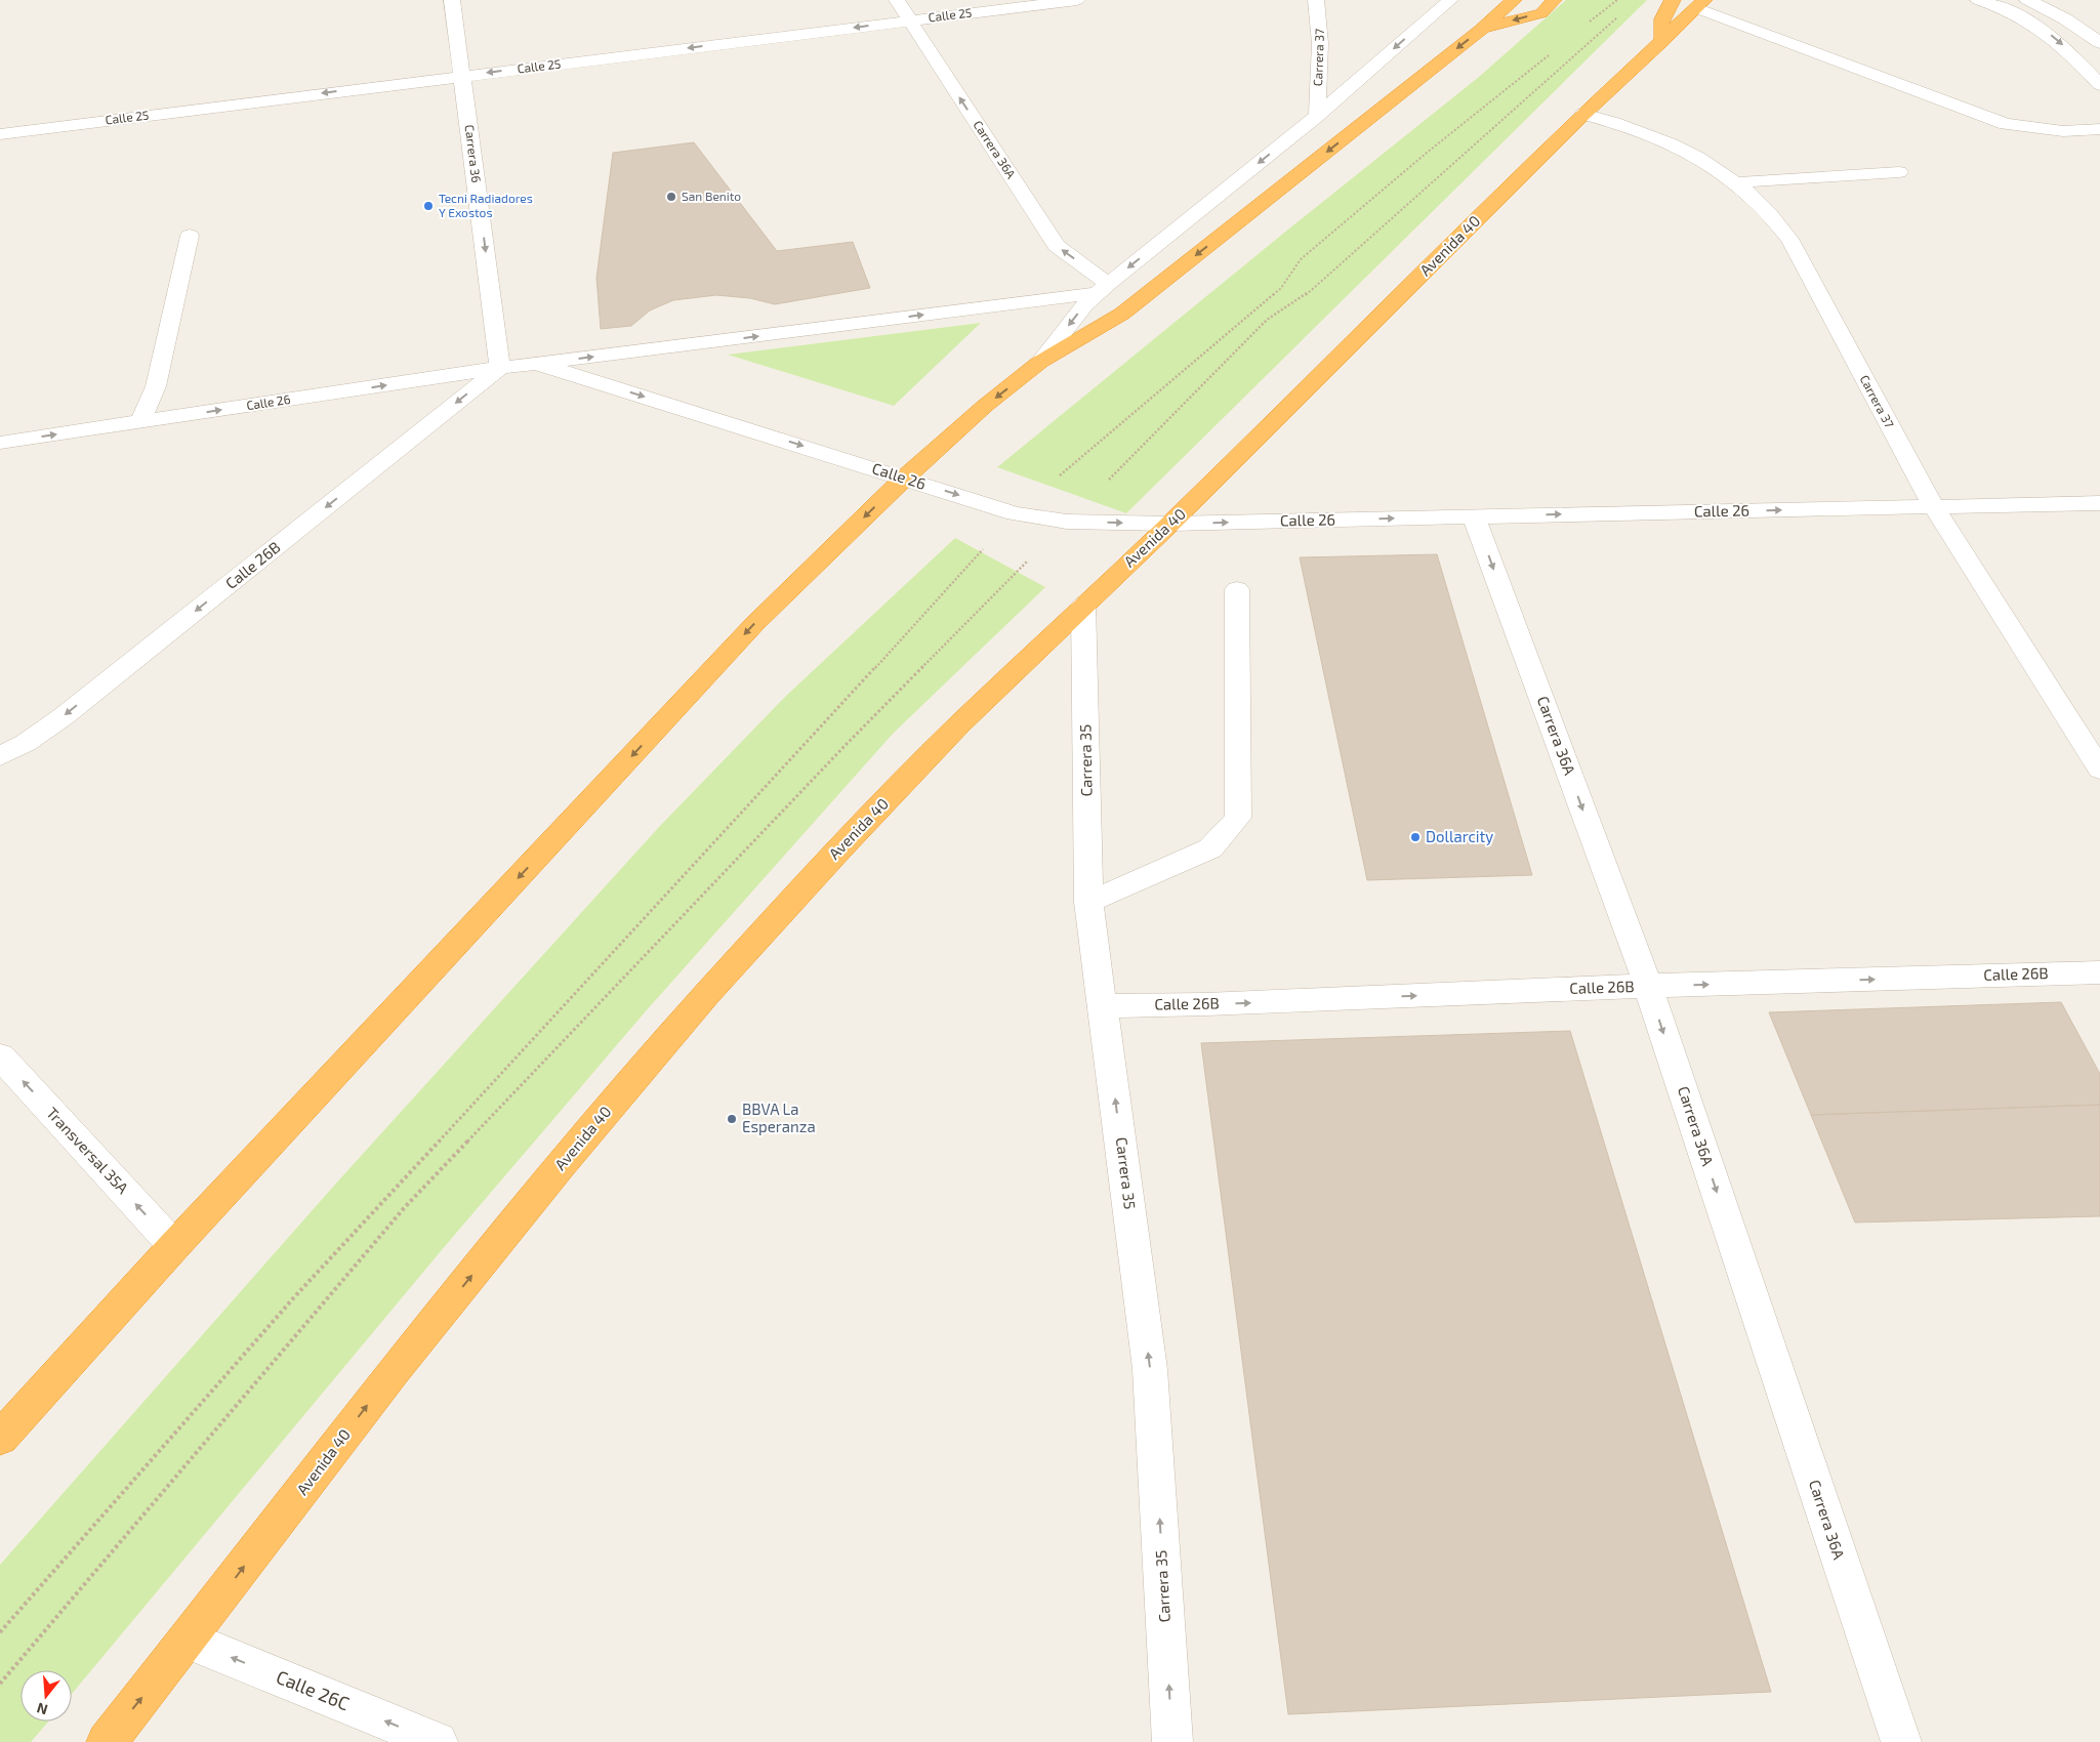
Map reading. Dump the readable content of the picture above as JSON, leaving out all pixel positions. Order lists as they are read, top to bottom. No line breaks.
{"streets":{"highway":["Avenida 40"],"street":["Calle 25","Carrera 37","Carrera 36A","Carrera 36","Calle 26","Calle 26B","Carrera 35","Transversal 35A","Calle 26C"]},"crossings":[["Calle 25","Carrera 36A"],["Calle 25","Carrera 36"],["Carrera 37","Avenida 40"],["Carrera 37","Calle 26"],["Carrera 36A","Calle 26"],["Carrera 36A","Calle 26B"],["Carrera 36","Calle 26"],["Carrera 36","Calle 26B"],["Avenida 40","Calle 26"],["Avenida 40","Carrera 35"],["Avenida 40","Calle 26C"],["Calle 26","Calle 26B"],["Calle 26B","Carrera 35"]],"one_way":["Calle 25","Carrera 36","Calle 26","Carrera 35","Transversal 35A","Calle 26C"],"places":["San Benito","Tecni Radiadores Y Exostos","Dollarcity","BBVA La Esperanza"],"north":"bottom"}
